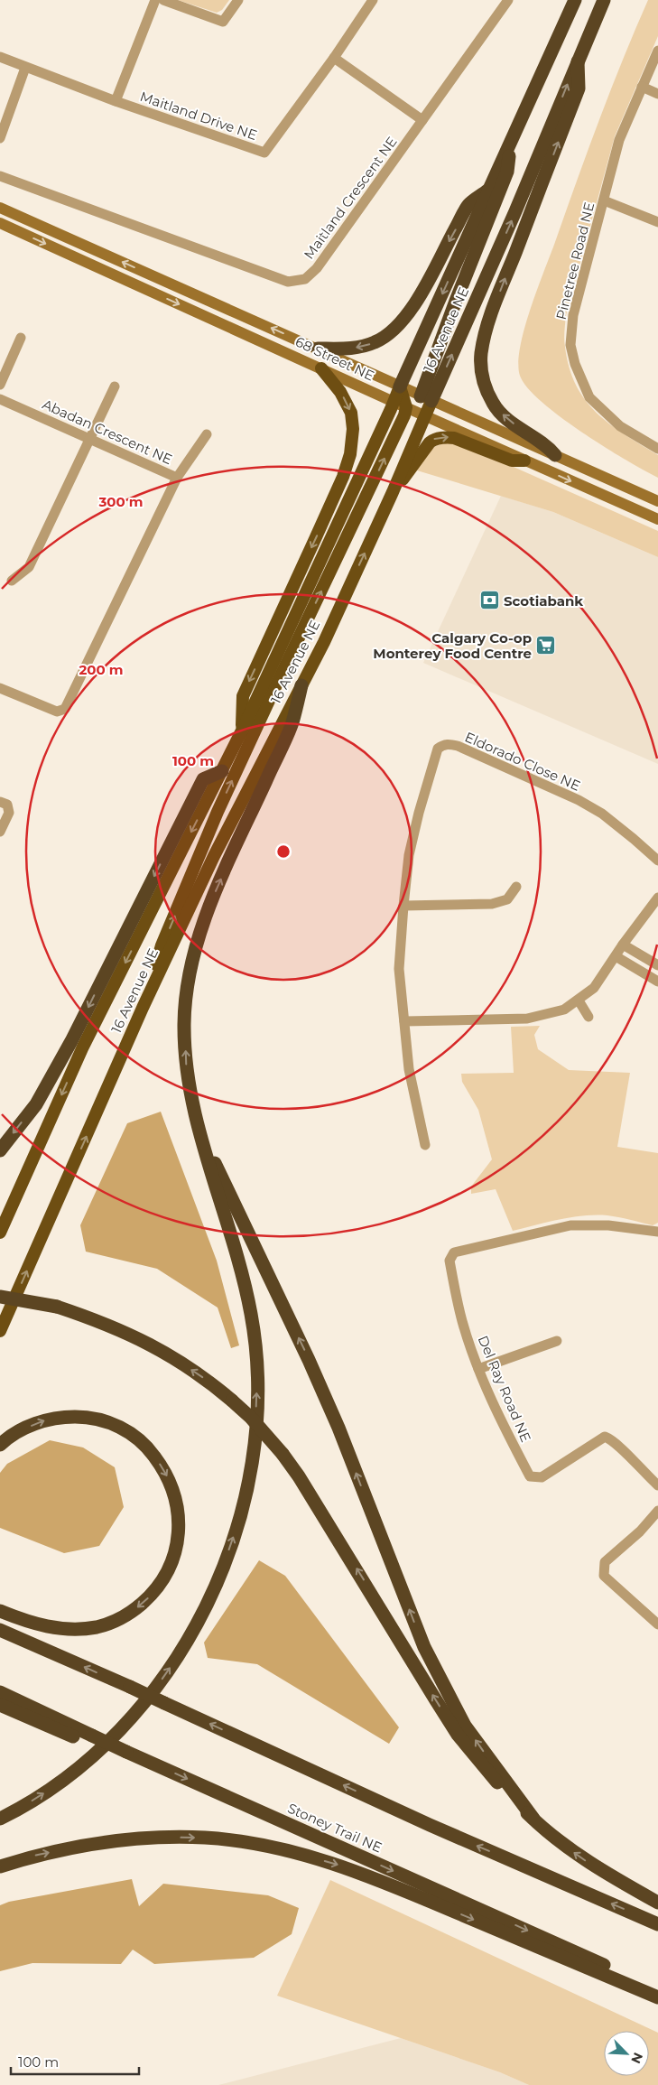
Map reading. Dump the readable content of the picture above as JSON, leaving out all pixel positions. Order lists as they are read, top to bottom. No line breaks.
{"streets":{"highway":["16 Avenue NE","Stoney Trail NE"],"main road":["68 Street NE"],"street":["Maitland Drive NE","Maitland Crescent NE","Pinetree Road NE","Abadan Crescent NE","Eldorado Close NE","Del Ray Road NE"]},"crossings":[["16 Avenue NE","68 Street NE"]],"places":{"bank":["Scotiabank"],"supermarket":["Calgary Co-op Monterey Food Centre"]},"scale_bar":"100 m","north":"bottom right","rings":["300 m","200 m","100 m"]}
